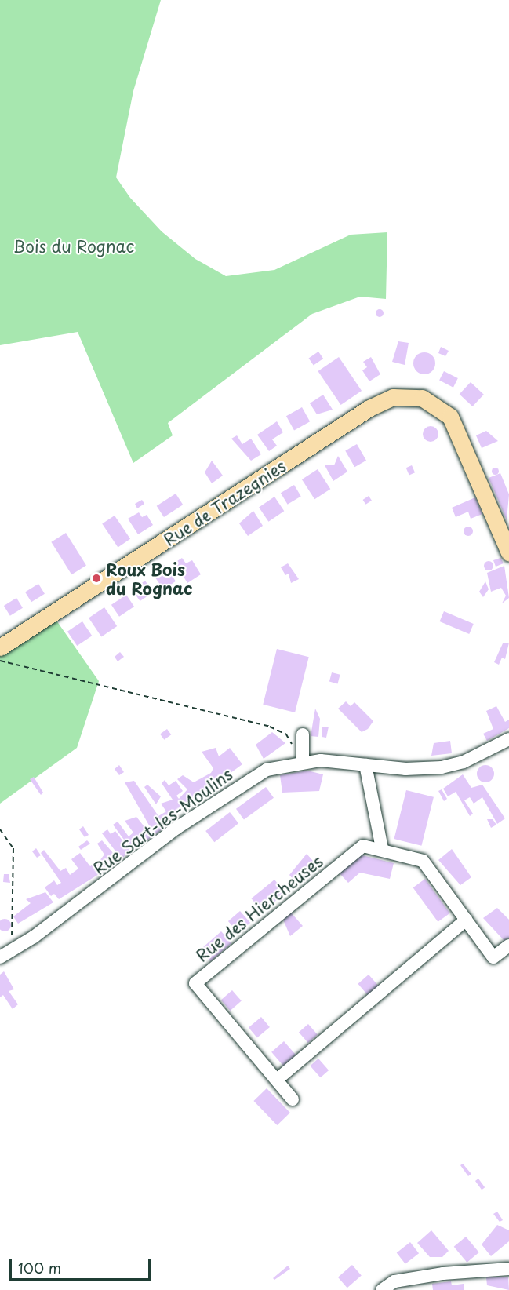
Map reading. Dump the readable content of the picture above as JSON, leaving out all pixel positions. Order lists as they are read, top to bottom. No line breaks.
{"streets":{"main road":["Rue de Trazegnies"],"street":["Rue Sart-les-Moulins","Rue des Hiercheuses"]},"parks":["Bois du Rognac"],"places":["Roux Bois du Rognac"],"scale_bar":"100 m"}
